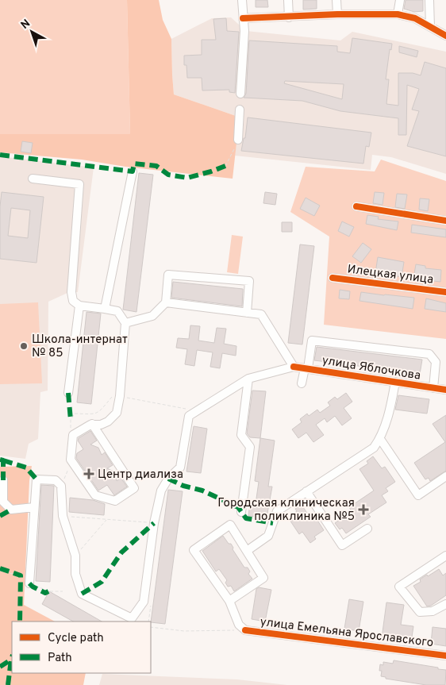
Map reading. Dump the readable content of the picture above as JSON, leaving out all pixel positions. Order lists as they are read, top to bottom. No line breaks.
{"streets":{"street":["Илецкая улица","улица Яблочкова","улица Емельяна Ярославского"]},"places":{"other":["Школа-интернат № 85"],"health":["Центр диализа","Городская клиническая поликлиника №5"]},"legend":["Cycle path","Path"],"north":"top left"}
